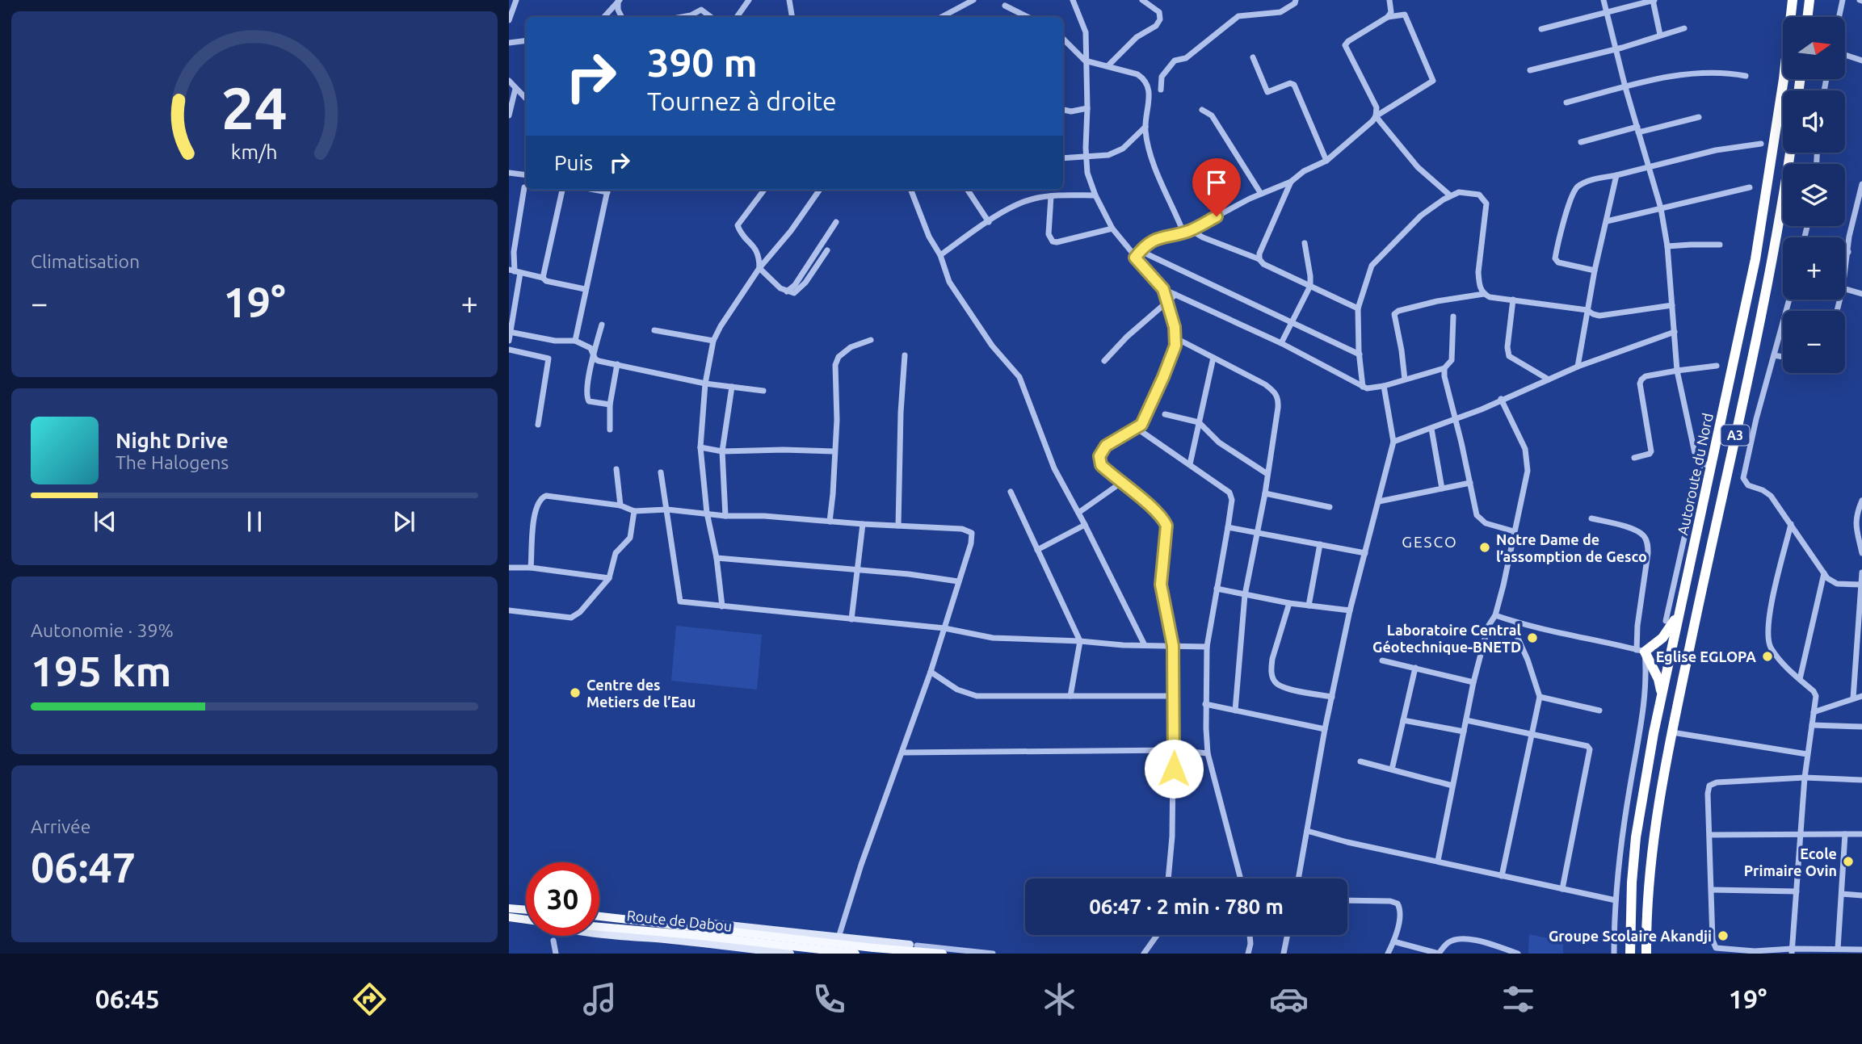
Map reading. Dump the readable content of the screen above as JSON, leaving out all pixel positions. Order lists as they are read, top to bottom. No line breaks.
{"streets":{"highway":["A3","Autoroute du Nord"],"main road":["Route de Dabou"]},"districts":["GESCO"],"places":["Notre Dame de l’assomption de Gesco","Laboratoire Central Géotechnique-BNETD","Eglise EGLOPA","Centre des Metiers de l’Eau","Ecole Primaire Ovin","Groupe Scolaire Akandji"],"north":"right","page":{"map_buttons":["+","−"],"turn":["390 m","Tournez à droite"],"then":"Puis","tile":["Climatisation",["Autonomie · 39%","195 km"],["Arrivée","06:47"]],"heat":["−","19°","+"],"song":["Night Drive","The Halogens"],"limit":"30","trip":"06:47 · 2 min · 780 m","tabs":["06:45","19°"],"gauge":["24","km/h"]}}
